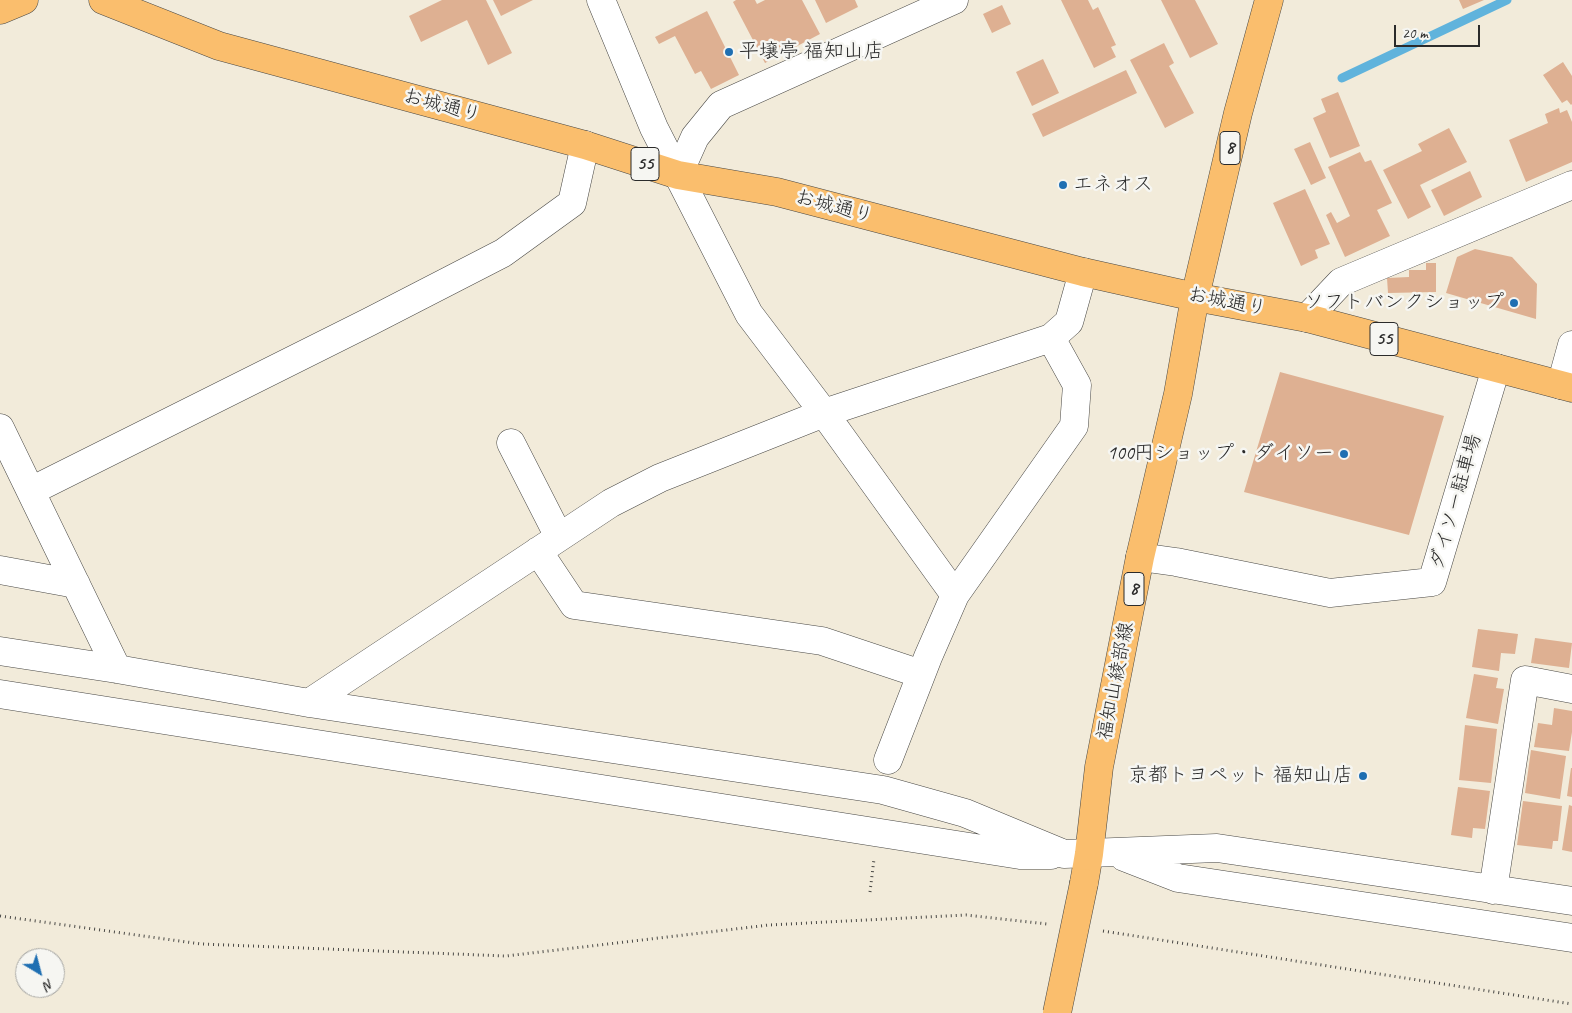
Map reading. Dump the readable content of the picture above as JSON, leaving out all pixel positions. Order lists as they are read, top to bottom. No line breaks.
{"streets":{"main road":["お城通り","8","55","福知山綾部線"],"street":["ダイソー駐車場"]},"crossings":[["お城通り","ダイソー駐車場"],["お城通り","福知山綾部線"],["ダイソー駐車場","福知山綾部線"]],"places":["平壌亭 福知山店","エネオス","ソフトバンクショップ","100円ショップ・ダイソー","京都トヨペット 福知山店"],"scale_bar":"20 m","north":"bottom right"}
